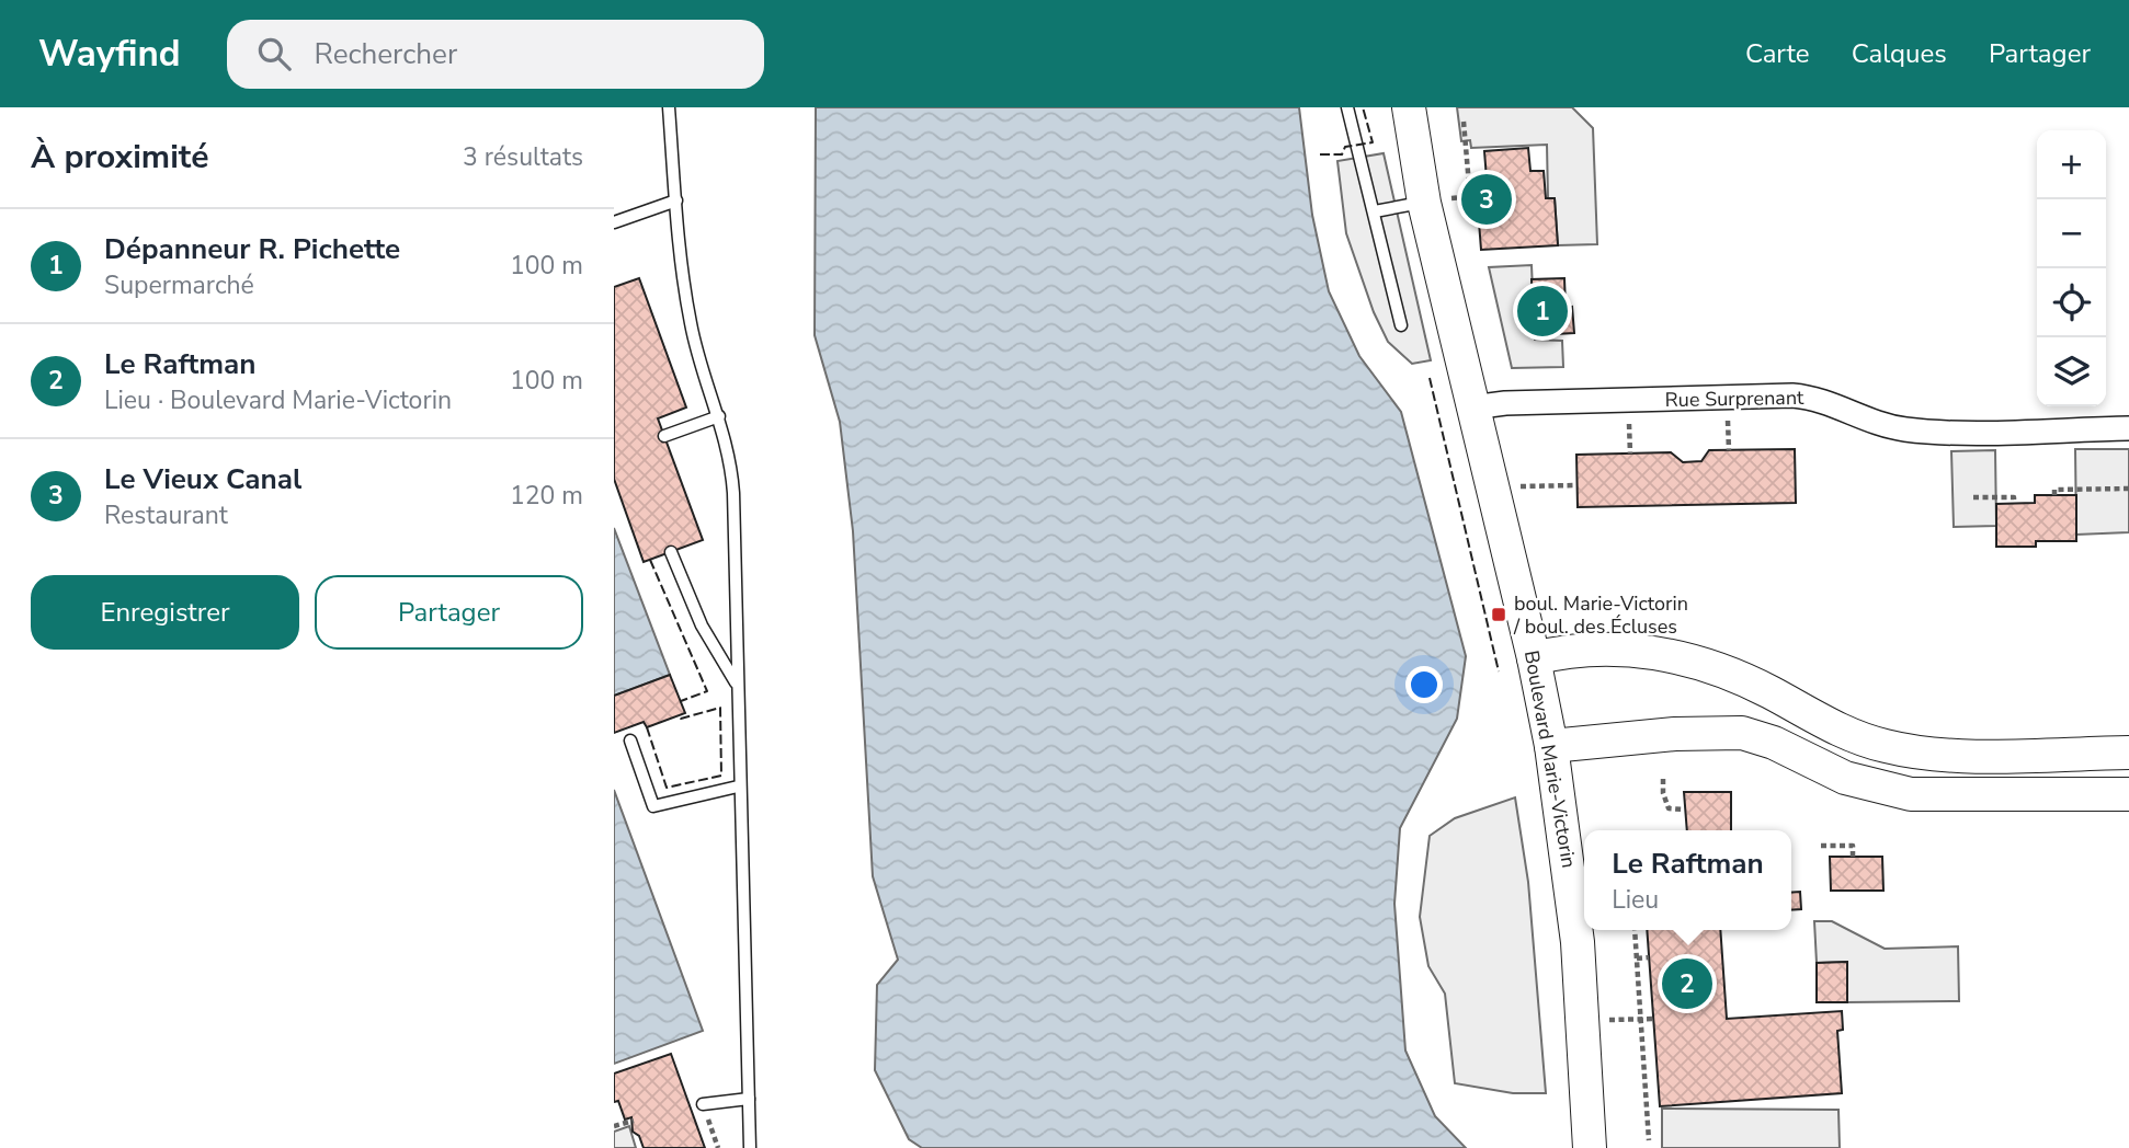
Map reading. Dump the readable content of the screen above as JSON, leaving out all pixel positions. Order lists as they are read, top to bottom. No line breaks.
{"streets":{"street":["Rue Surprenant","Boulevard Marie-Victorin"]},"crossings":[["Rue Surprenant","Boulevard Marie-Victorin"]],"places":{"transit":["boul. Marie-Victorin / boul. des Écluses"]},"page":{"header":"Wayfind","search":"Rechercher","nav":["Carte","Calques","Partager"],"heading":["À proximité","3 résultats"],"map_buttons":["+","−"],"pins":["3","1","2"],"list":[{"mark":"1","name":"Dépanneur R. Pichette","note":"Supermarché","value":"100 m"},{"mark":"2","name":"Le Raftman","note":"Lieu · Boulevard Marie-Victorin","value":"100 m"},{"mark":"3","name":"Le Vieux Canal","note":"Restaurant","value":"120 m"}],"buttons":["Enregistrer","Partager"],"popup":["Le Raftman","Lieu"]}}
